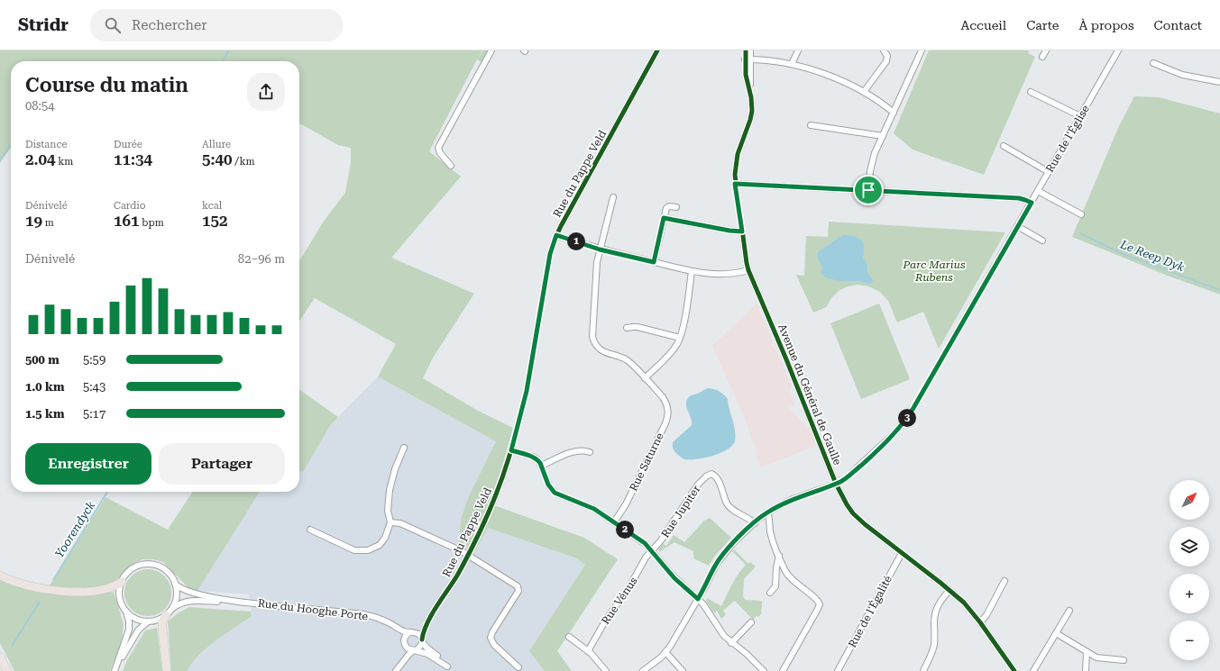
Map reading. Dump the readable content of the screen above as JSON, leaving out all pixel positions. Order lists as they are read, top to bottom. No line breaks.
{"streets":{"street":["Rue de l'Église","Rue du Pappe Veld","Avenue du Général de Gaulle","Rue Saturne","Rue Jupiter","Rue Vénus","Rue du Hooghe Porte","Rue de l'Égalité"]},"crossings":[["Rue de l'Église","Avenue du Général de Gaulle"],["Rue de l'Église","Rue Jupiter"],["Rue du Pappe Veld","Rue du Hooghe Porte"],["Avenue du Général de Gaulle","Rue de l'Égalité"],["Rue Jupiter","Rue Vénus"]],"water":["Le Reep Dyk","Yoorendyck"],"parks":["Parc Marius Rubens"],"north":"top right","page":{"header":"Stridr","search":"Rechercher","nav":["Accueil","Carte","À propos","Contact"],"heading":["Course du matin","08:54"],"stats":[["Distance","2.04 km"],["Durée","11:34"],["Allure","5:40 /km"],["Dénivelé","19 m"],["Cardio","161 bpm"],["kcal","152"]],"pins":["1","3","2"],"chart":["Dénivelé","82–96 m"],"list":[{"name":"500 m","note":"5:59"},{"name":"1.0 km","note":"5:43"},{"name":"1.5 km","note":"5:17"}],"buttons":["Enregistrer","Partager"],"map_buttons":["+","−"]}}
